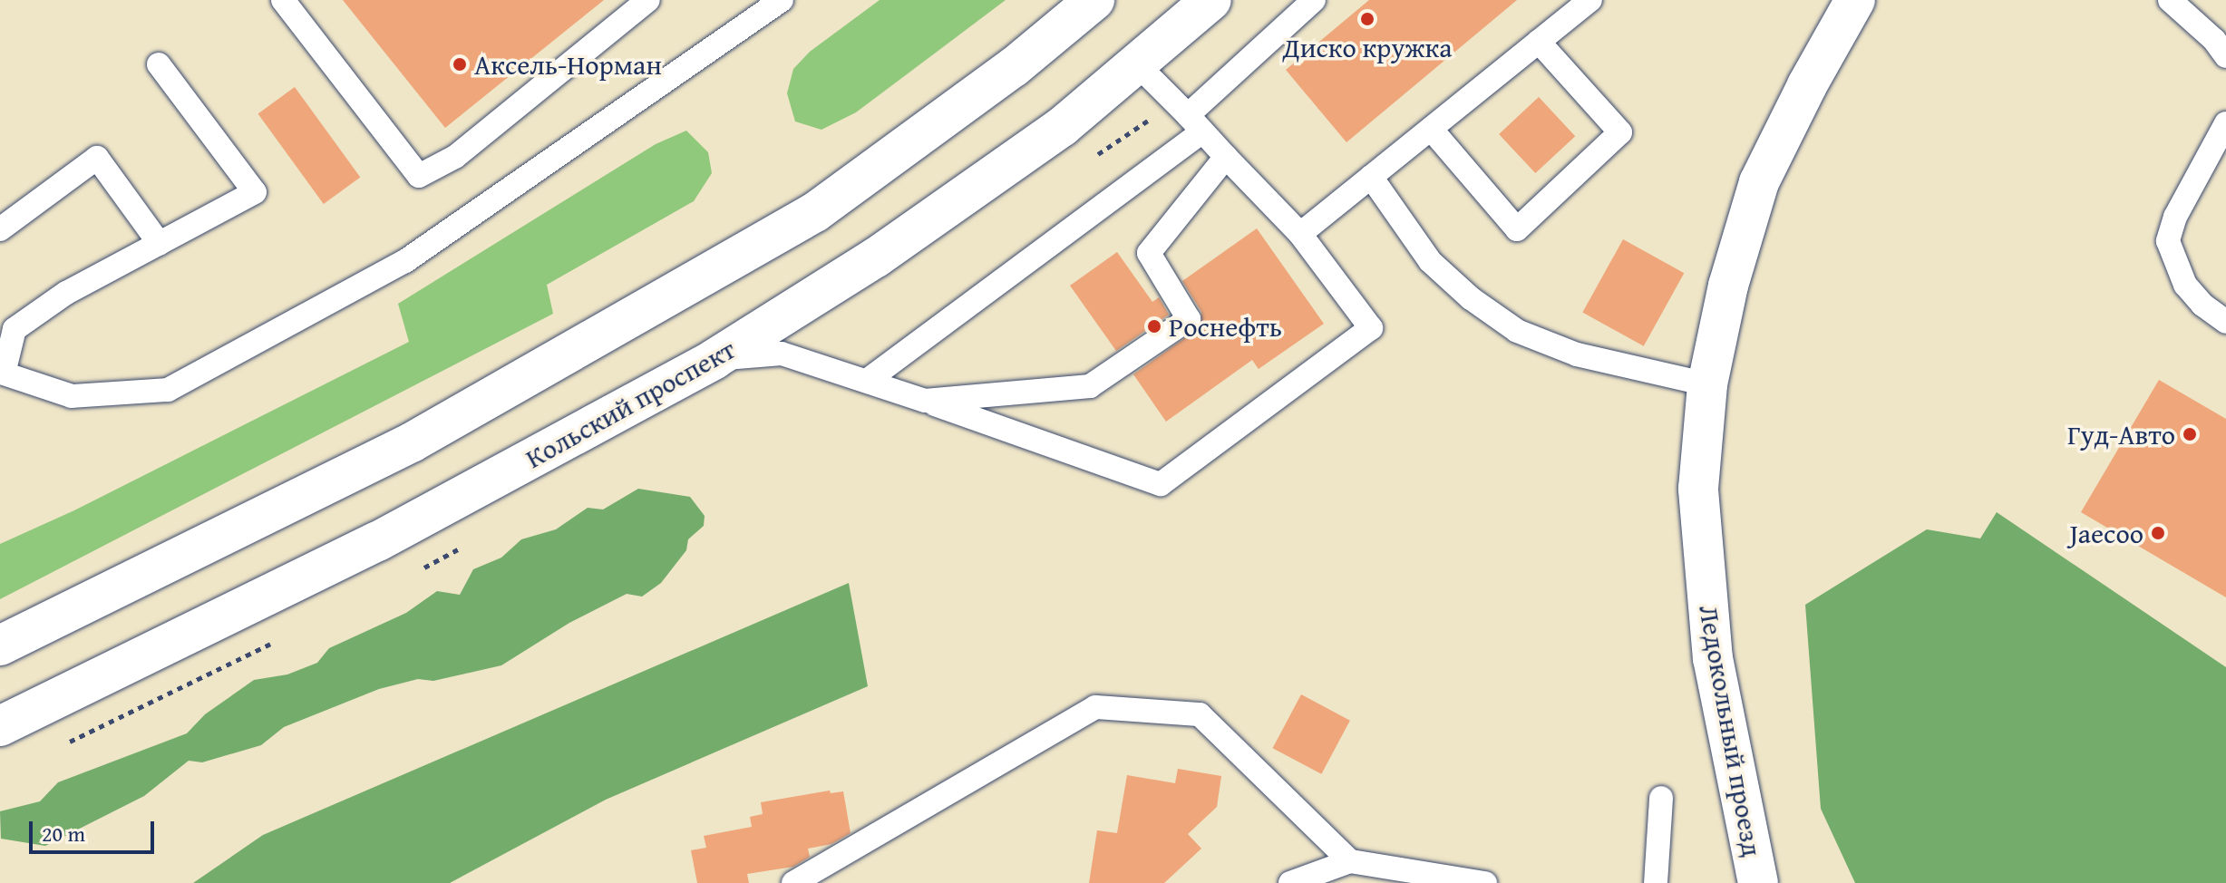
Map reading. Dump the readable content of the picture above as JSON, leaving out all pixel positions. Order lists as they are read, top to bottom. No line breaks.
{"streets":{"main road":["Кольский проспект","Ледокольный проезд"]},"places":["Диско кружка","Аксель-Норман","Роснефть","Гуд-Авто","Jaecoo"],"scale_bar":"20 m"}
